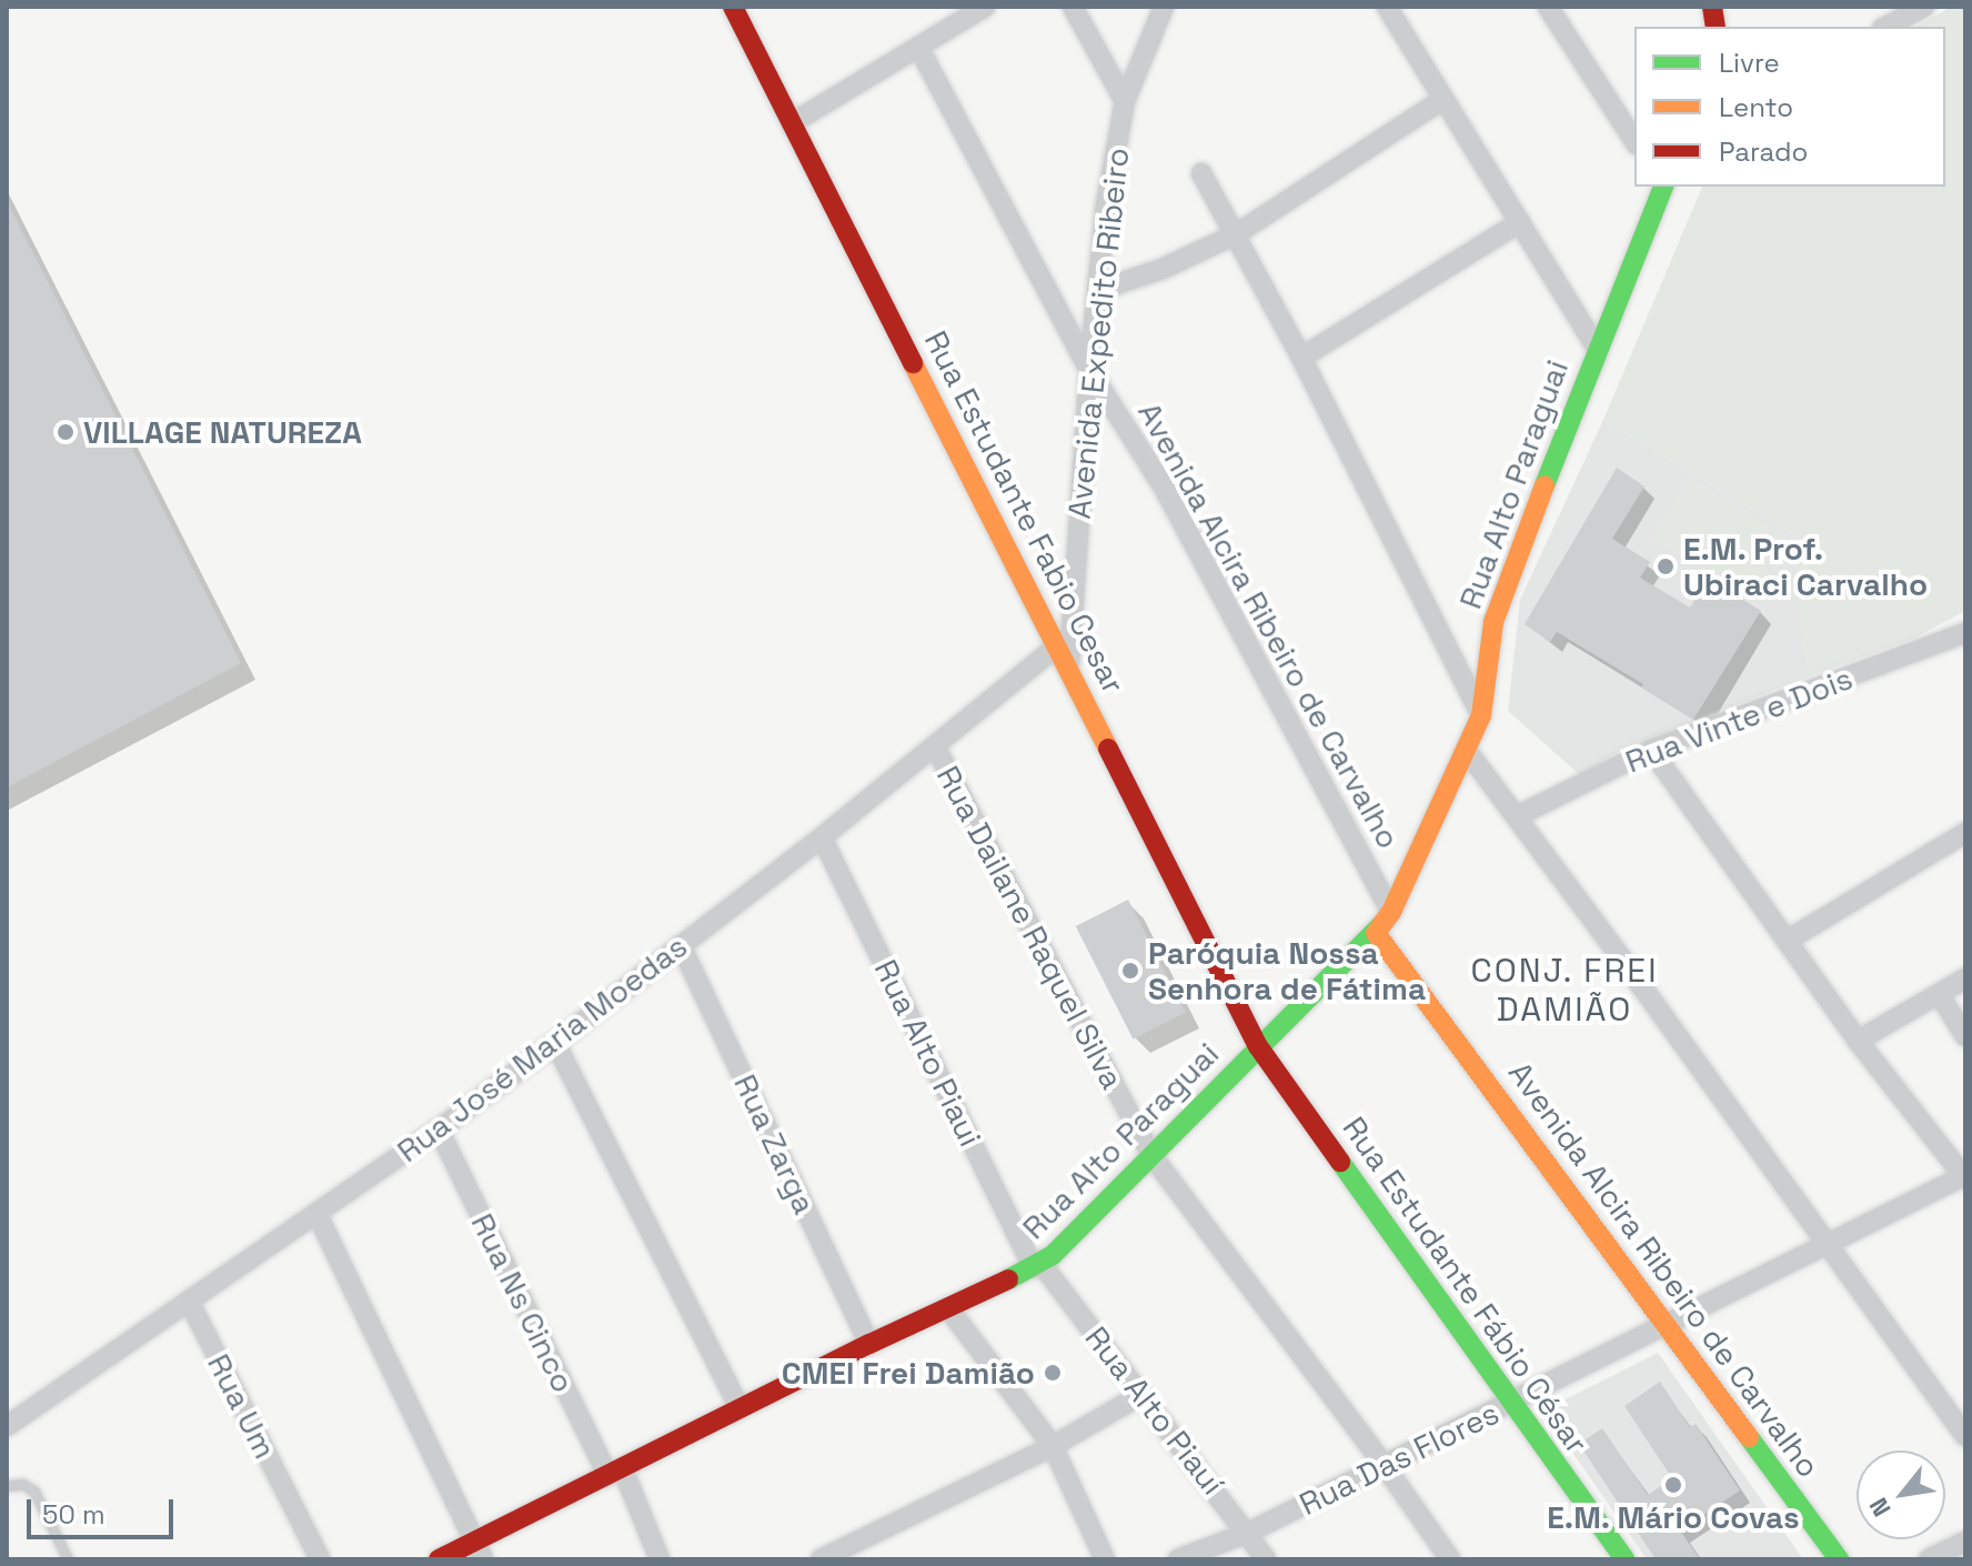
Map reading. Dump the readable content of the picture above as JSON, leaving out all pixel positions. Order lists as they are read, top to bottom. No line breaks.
{"streets":{"street":["Avenida Expedito Ribeiro","Rua Alto Paraguai","Rua Estudante Fabio Cesar","Avenida Alcira Ribeiro de Carvalho","Rua Vinte e Dois","Rua Dailane Raquel Silva","Rua José Maria Moedas","Rua Alto Piaui","Rua Zarga","Rua Estudante Fábio César","Rua Ns Cinco","Rua Um","Rua Alto Piauí","Rua Das Flores"]},"crossings":[["Avenida Expedito Ribeiro","Rua Estudante Fabio Cesar"],["Avenida Expedito Ribeiro","Avenida Alcira Ribeiro de Carvalho"],["Rua Alto Paraguai","Rua Estudante Fabio Cesar"],["Rua Alto Paraguai","Avenida Alcira Ribeiro de Carvalho"],["Rua Alto Paraguai","Rua Dailane Raquel Silva"],["Rua Alto Paraguai","Rua Alto Piaui"],["Rua Alto Paraguai","Rua Zarga"],["Rua Alto Paraguai","Rua Estudante Fábio César"],["Rua Alto Paraguai","Rua Ns Cinco"],["Rua Alto Paraguai","Rua Alto Piauí"],["Rua Estudante Fabio Cesar","Rua José Maria Moedas"],["Rua Estudante Fabio Cesar","Rua Estudante Fábio César"],["Avenida Alcira Ribeiro de Carvalho","Rua Das Flores"],["Rua Dailane Raquel Silva","Rua José Maria Moedas"],["Rua Dailane Raquel Silva","Rua Das Flores"],["Rua José Maria Moedas","Rua Alto Piaui"],["Rua José Maria Moedas","Rua Zarga"],["Rua José Maria Moedas","Rua Ns Cinco"],["Rua José Maria Moedas","Rua Um"],["Rua Alto Piaui","Rua Alto Piauí"],["Rua Estudante Fábio César","Rua Das Flores"],["Rua Alto Piauí","Rua Das Flores"]],"districts":["CONJ. FREI DAMIÃO"],"places":["VILLAGE NATUREZA","E.M. Prof. Ubiraci Carvalho","Paróquia Nossa Senhora de Fátima","CMEI Frei Damião","E.M. Mário Covas"],"legend":["Livre","Lento","Parado"],"scale_bar":"50 m","north":"bottom left"}
